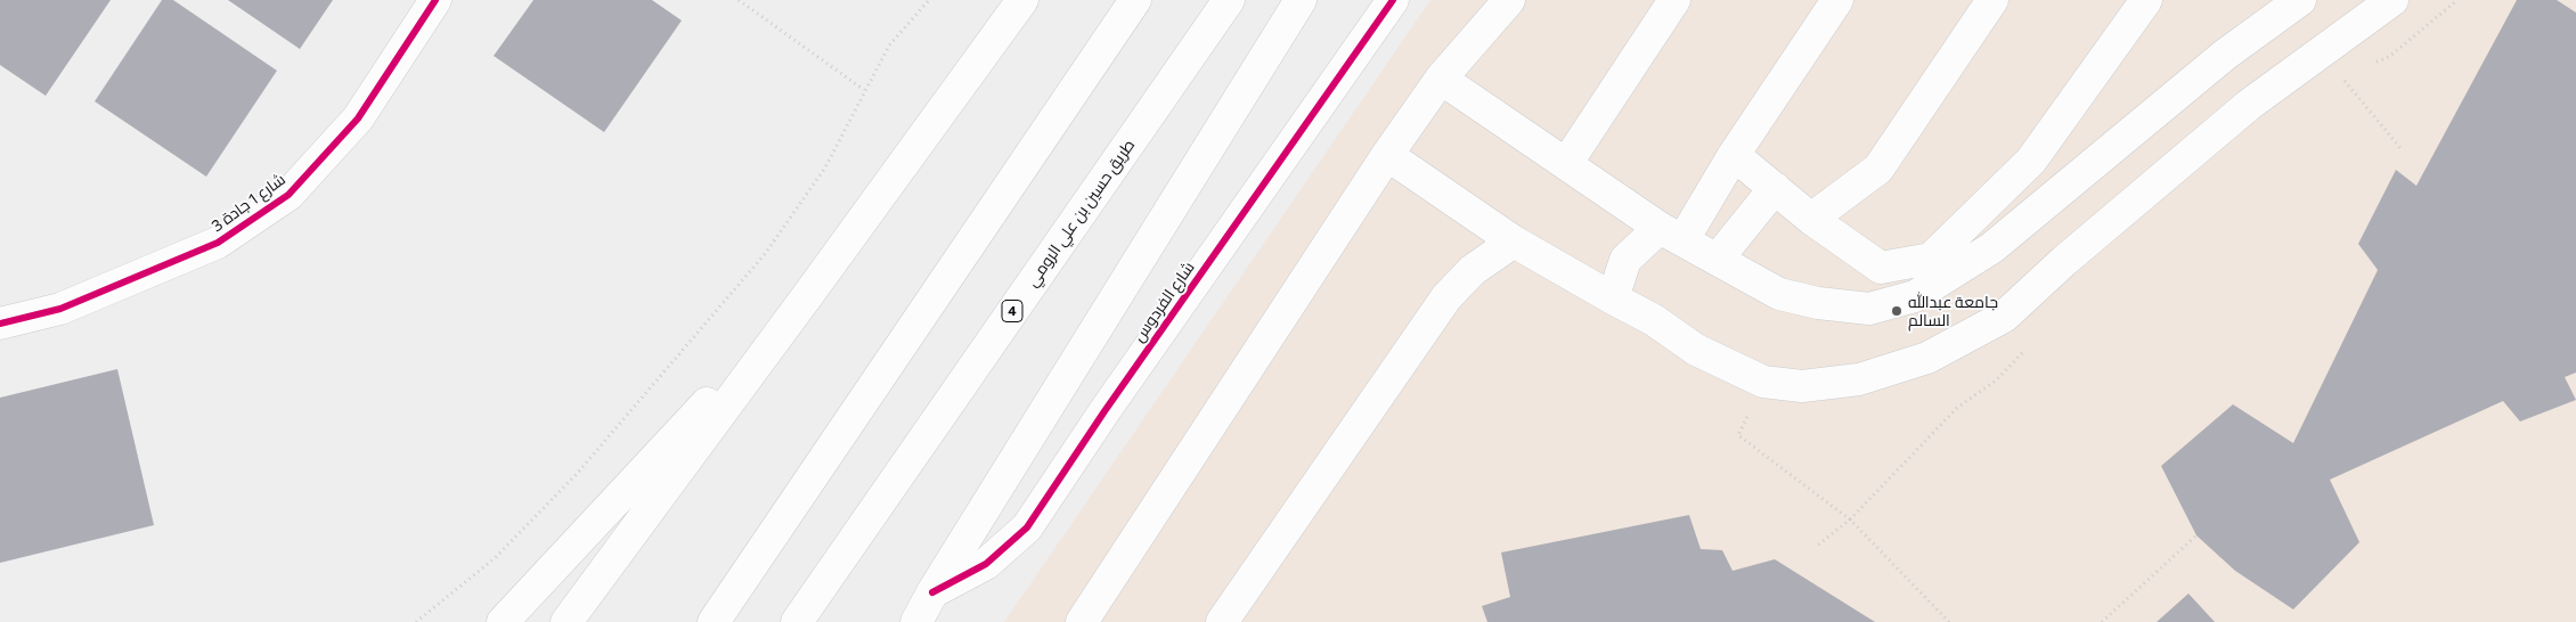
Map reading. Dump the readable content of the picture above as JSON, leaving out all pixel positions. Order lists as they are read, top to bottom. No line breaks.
{"streets":{"main road":["شارع 1 جادة 3","طريق حسين بن علي الرومي","شارع الفردوس","4"]},"places":["جامعة عبدالله السالم"]}
